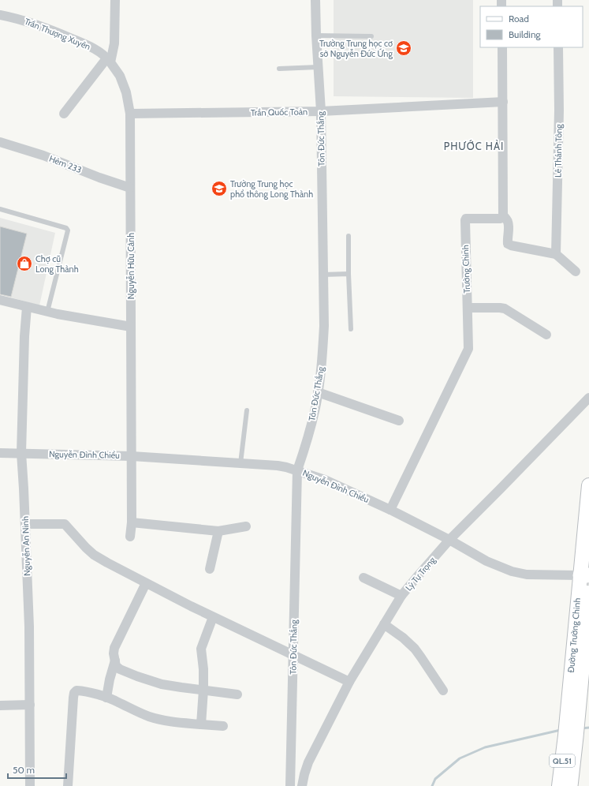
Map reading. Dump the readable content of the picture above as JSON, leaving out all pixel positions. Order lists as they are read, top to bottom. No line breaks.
{"streets":{"highway":["Đường Trường Chinh","QL.51"],"street":["Trần Thượng Xuyên","Trần Quốc Toản","Tôn Đức Thắng","Lê Thánh Tông","Hẻm 233","Nguyễn Hữu Cảnh","Trường Chinh","Nguyễn Đình Chiểu","Nguyễn An Ninh","Lý Tự Trọng"]},"crossings":[["Trần Thượng Xuyên","Nguyễn Hữu Cảnh"],["Trần Quốc Toản","Tôn Đức Thắng"],["Trần Quốc Toản","Nguyễn Hữu Cảnh"],["Tôn Đức Thắng","Nguyễn Đình Chiểu"],["Hẻm 233","Nguyễn Hữu Cảnh"],["Nguyễn Hữu Cảnh","Nguyễn Đình Chiểu"],["Trường Chinh","Nguyễn Đình Chiểu"],["Nguyễn Đình Chiểu","Nguyễn An Ninh"],["Nguyễn Đình Chiểu","Lý Tự Trọng"],["Nguyễn Đình Chiểu","Đường Trường Chinh"],["Đường Trường Chinh","QL.51"]],"districts":["PHƯỚC HẢI"],"places":{"school or university":["Trường Trung học cơ sở Nguyễn Đức Ứng","Trường Trung học phổ thông Long Thành"],"shop":["Chợ cũ Long Thành"]},"legend":["Road","Building"],"scale_bar":"50 m"}
